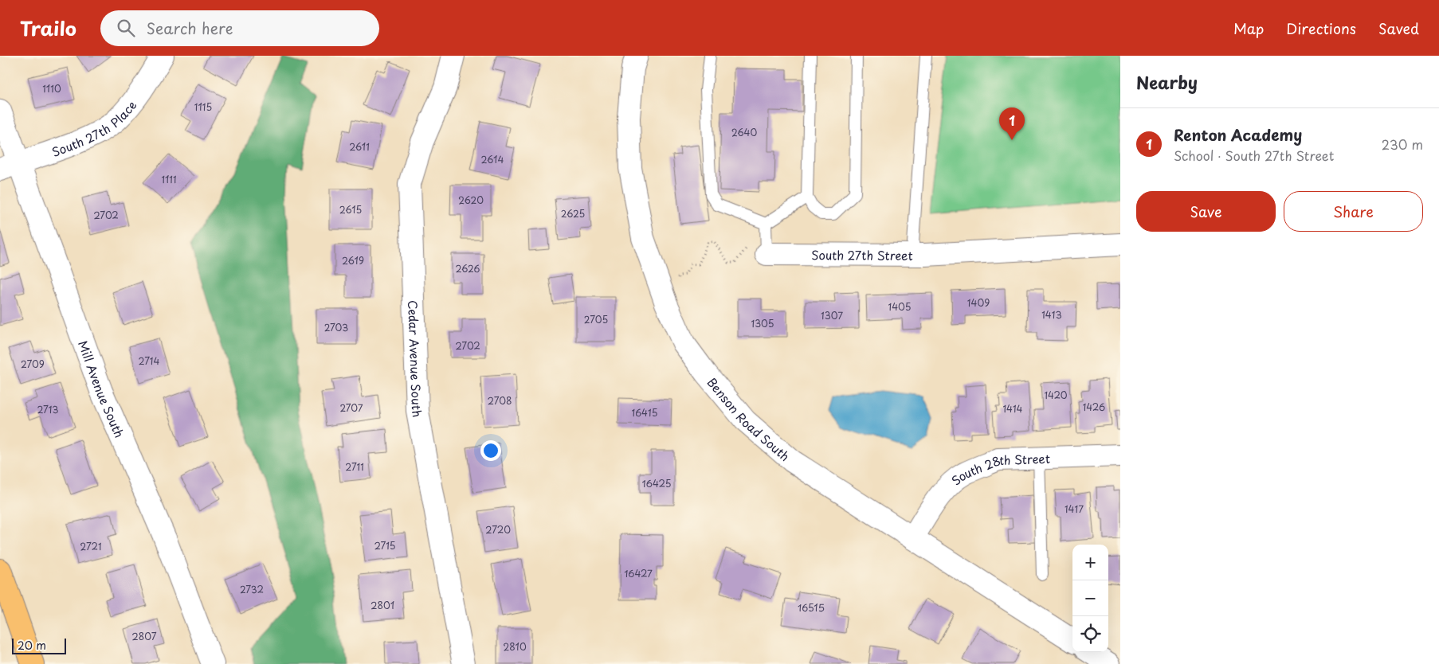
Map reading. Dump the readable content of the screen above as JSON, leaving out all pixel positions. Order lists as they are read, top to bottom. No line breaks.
{"streets":{"street":["South 27th Place","South 27th Street","Cedar Avenue South","Mill Avenue South","Benson Road South","South 28th Street"]},"crossings":[["South 27th Place","Mill Avenue South"],["Benson Road South","South 28th Street"]],"house_numbers":["1110","1115","2640","2611","2614","1111","2620","2615","2625","2702","2619","2626","1409","1405","1413","1307","2705","1305","2703","2702","2714","2709","1420","2708","1426","2707","1414","2713","16415","2711","16425","1417","2720","2715","2721","16427","2732","2801","16515","2807","2810"],"scale_bar":"20 m","page":{"header":"Trailo","search":"Search here","nav":["Map","Directions","Saved"],"heading":"Nearby","pins":"1","list":[{"mark":"1","name":"Renton Academy","note":"School · South 27th Street","value":"230 m"}],"buttons":["Save","Share"],"map_buttons":["+","−"],"scale":"20 m"}}
